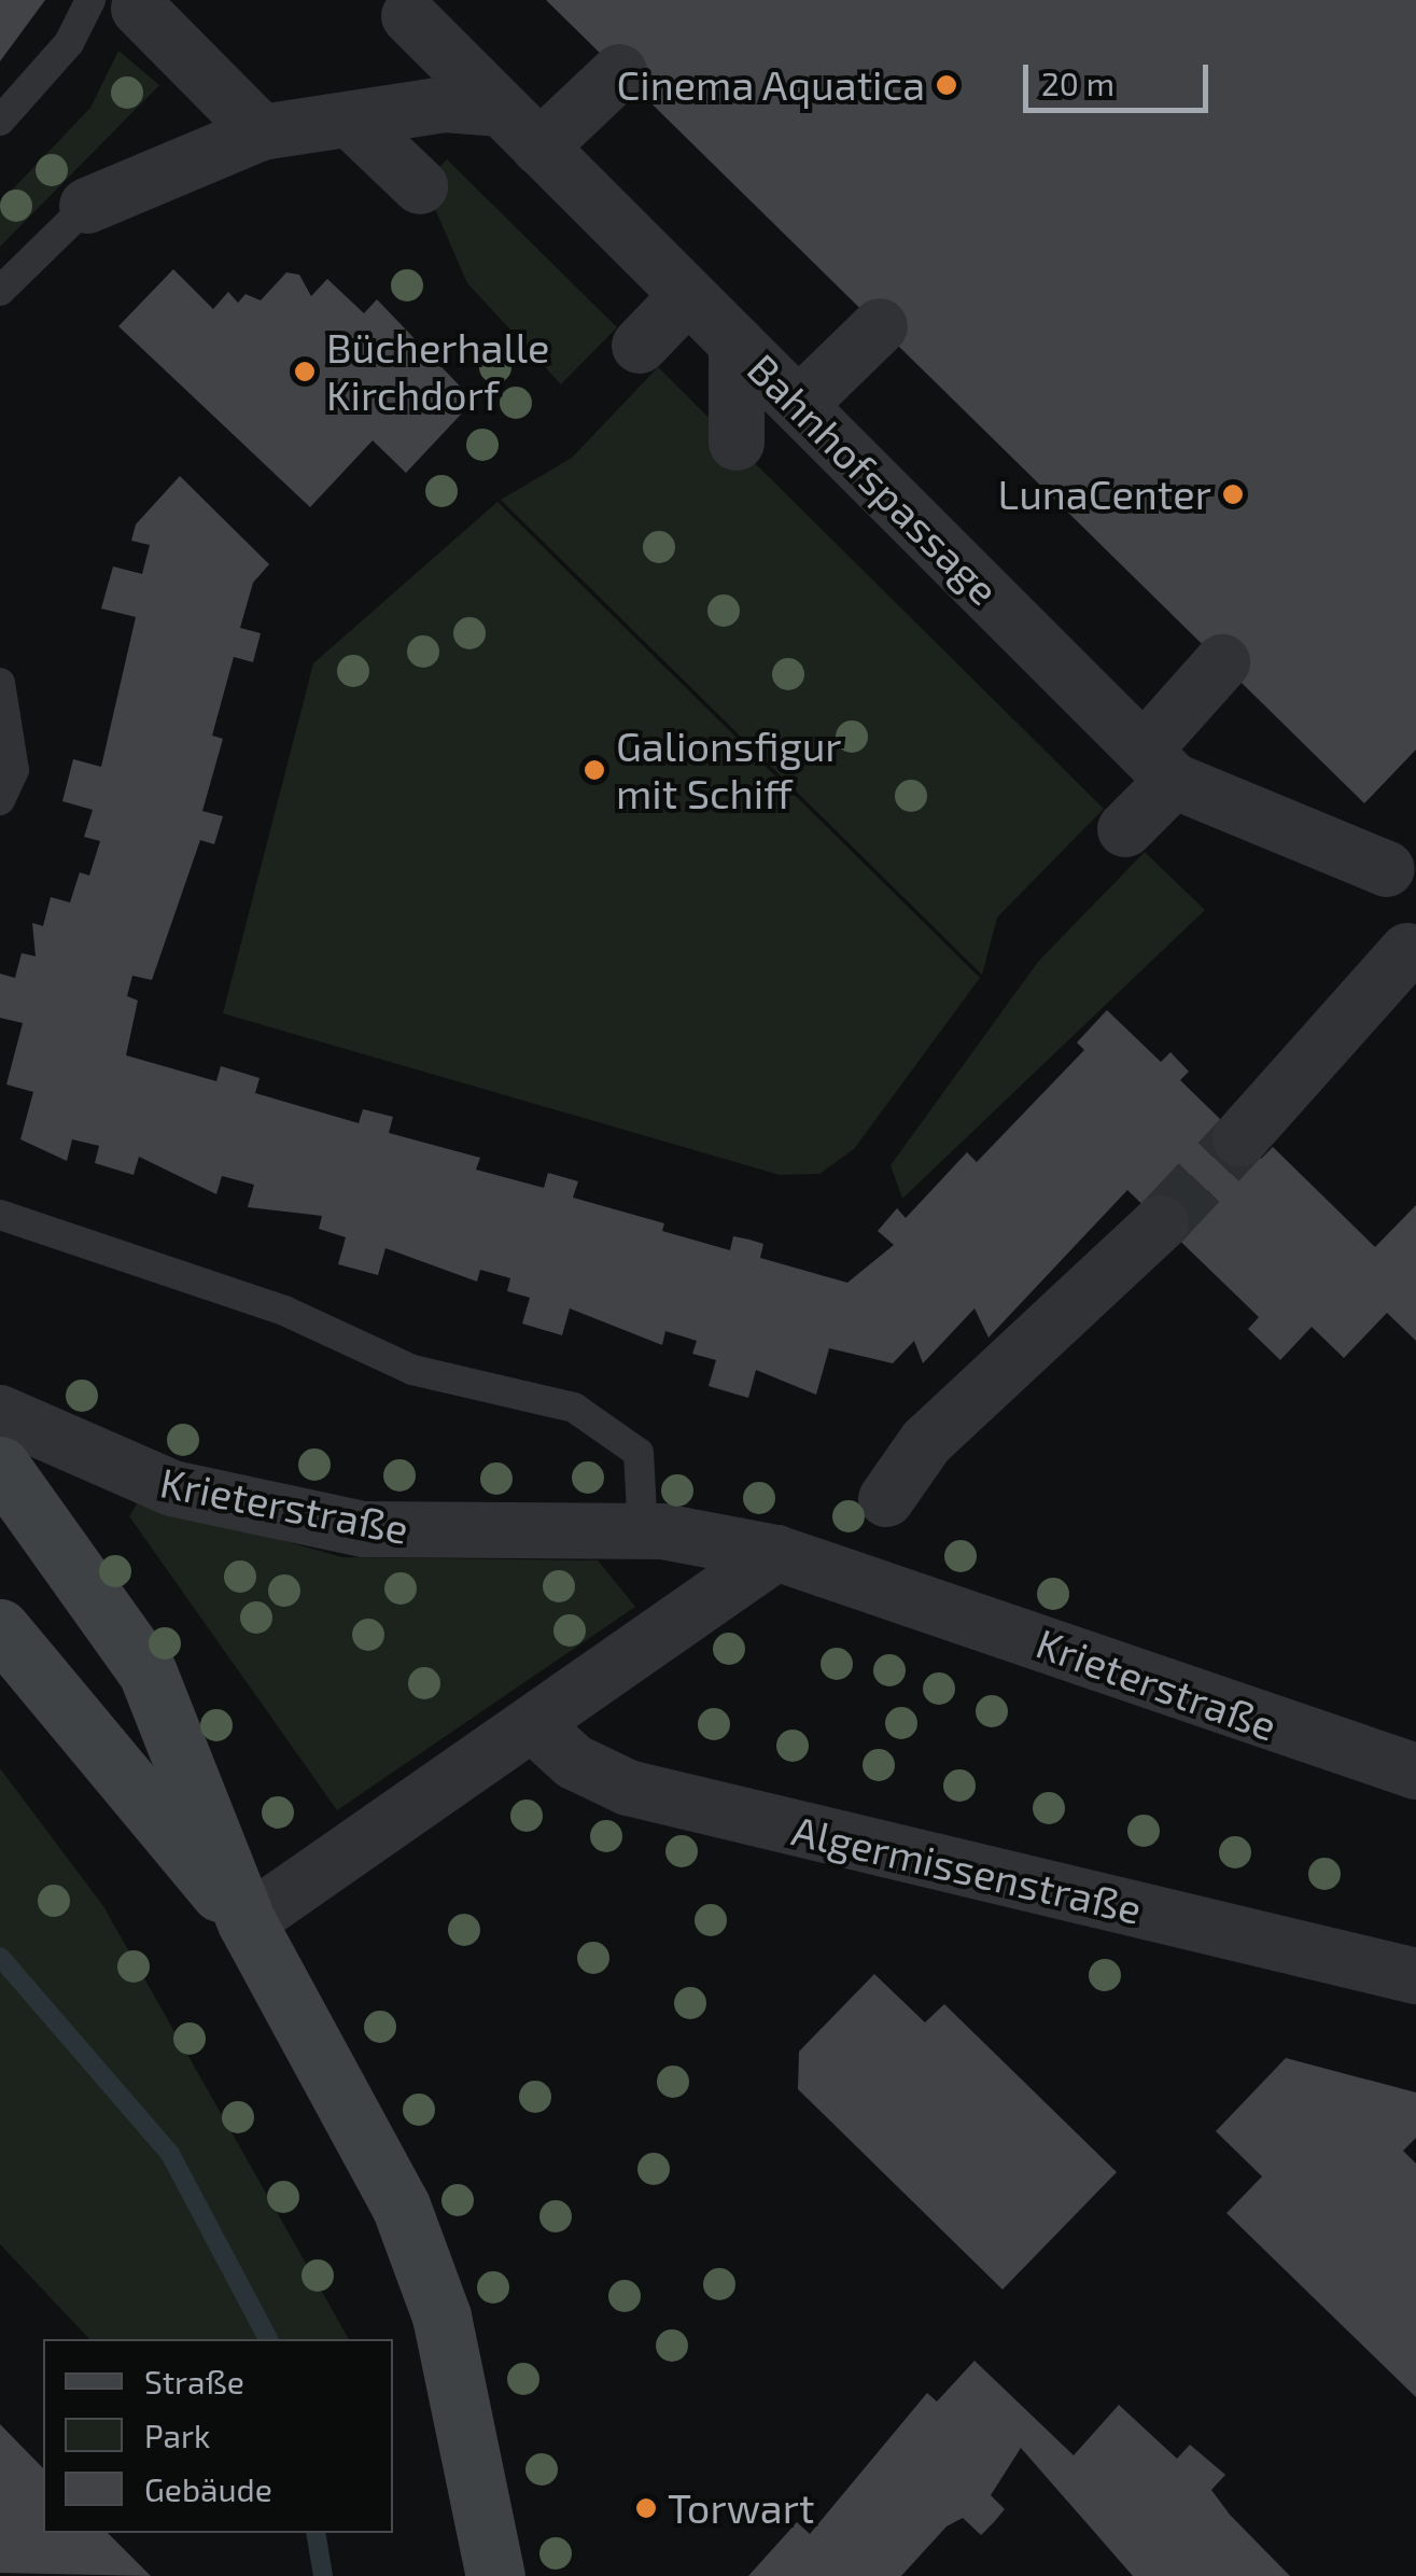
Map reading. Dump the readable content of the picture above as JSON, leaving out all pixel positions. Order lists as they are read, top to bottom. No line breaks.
{"streets":{"street":["Bahnhofspassage","Krieterstraße","Algermissenstraße"]},"places":["Cinema Aquatica","Bücherhalle Kirchdorf","LunaCenter","Galionsfigur mit Schiff","Torwart"],"legend":["Straße","Park","Gebäude"],"scale_bar":"20 m"}
